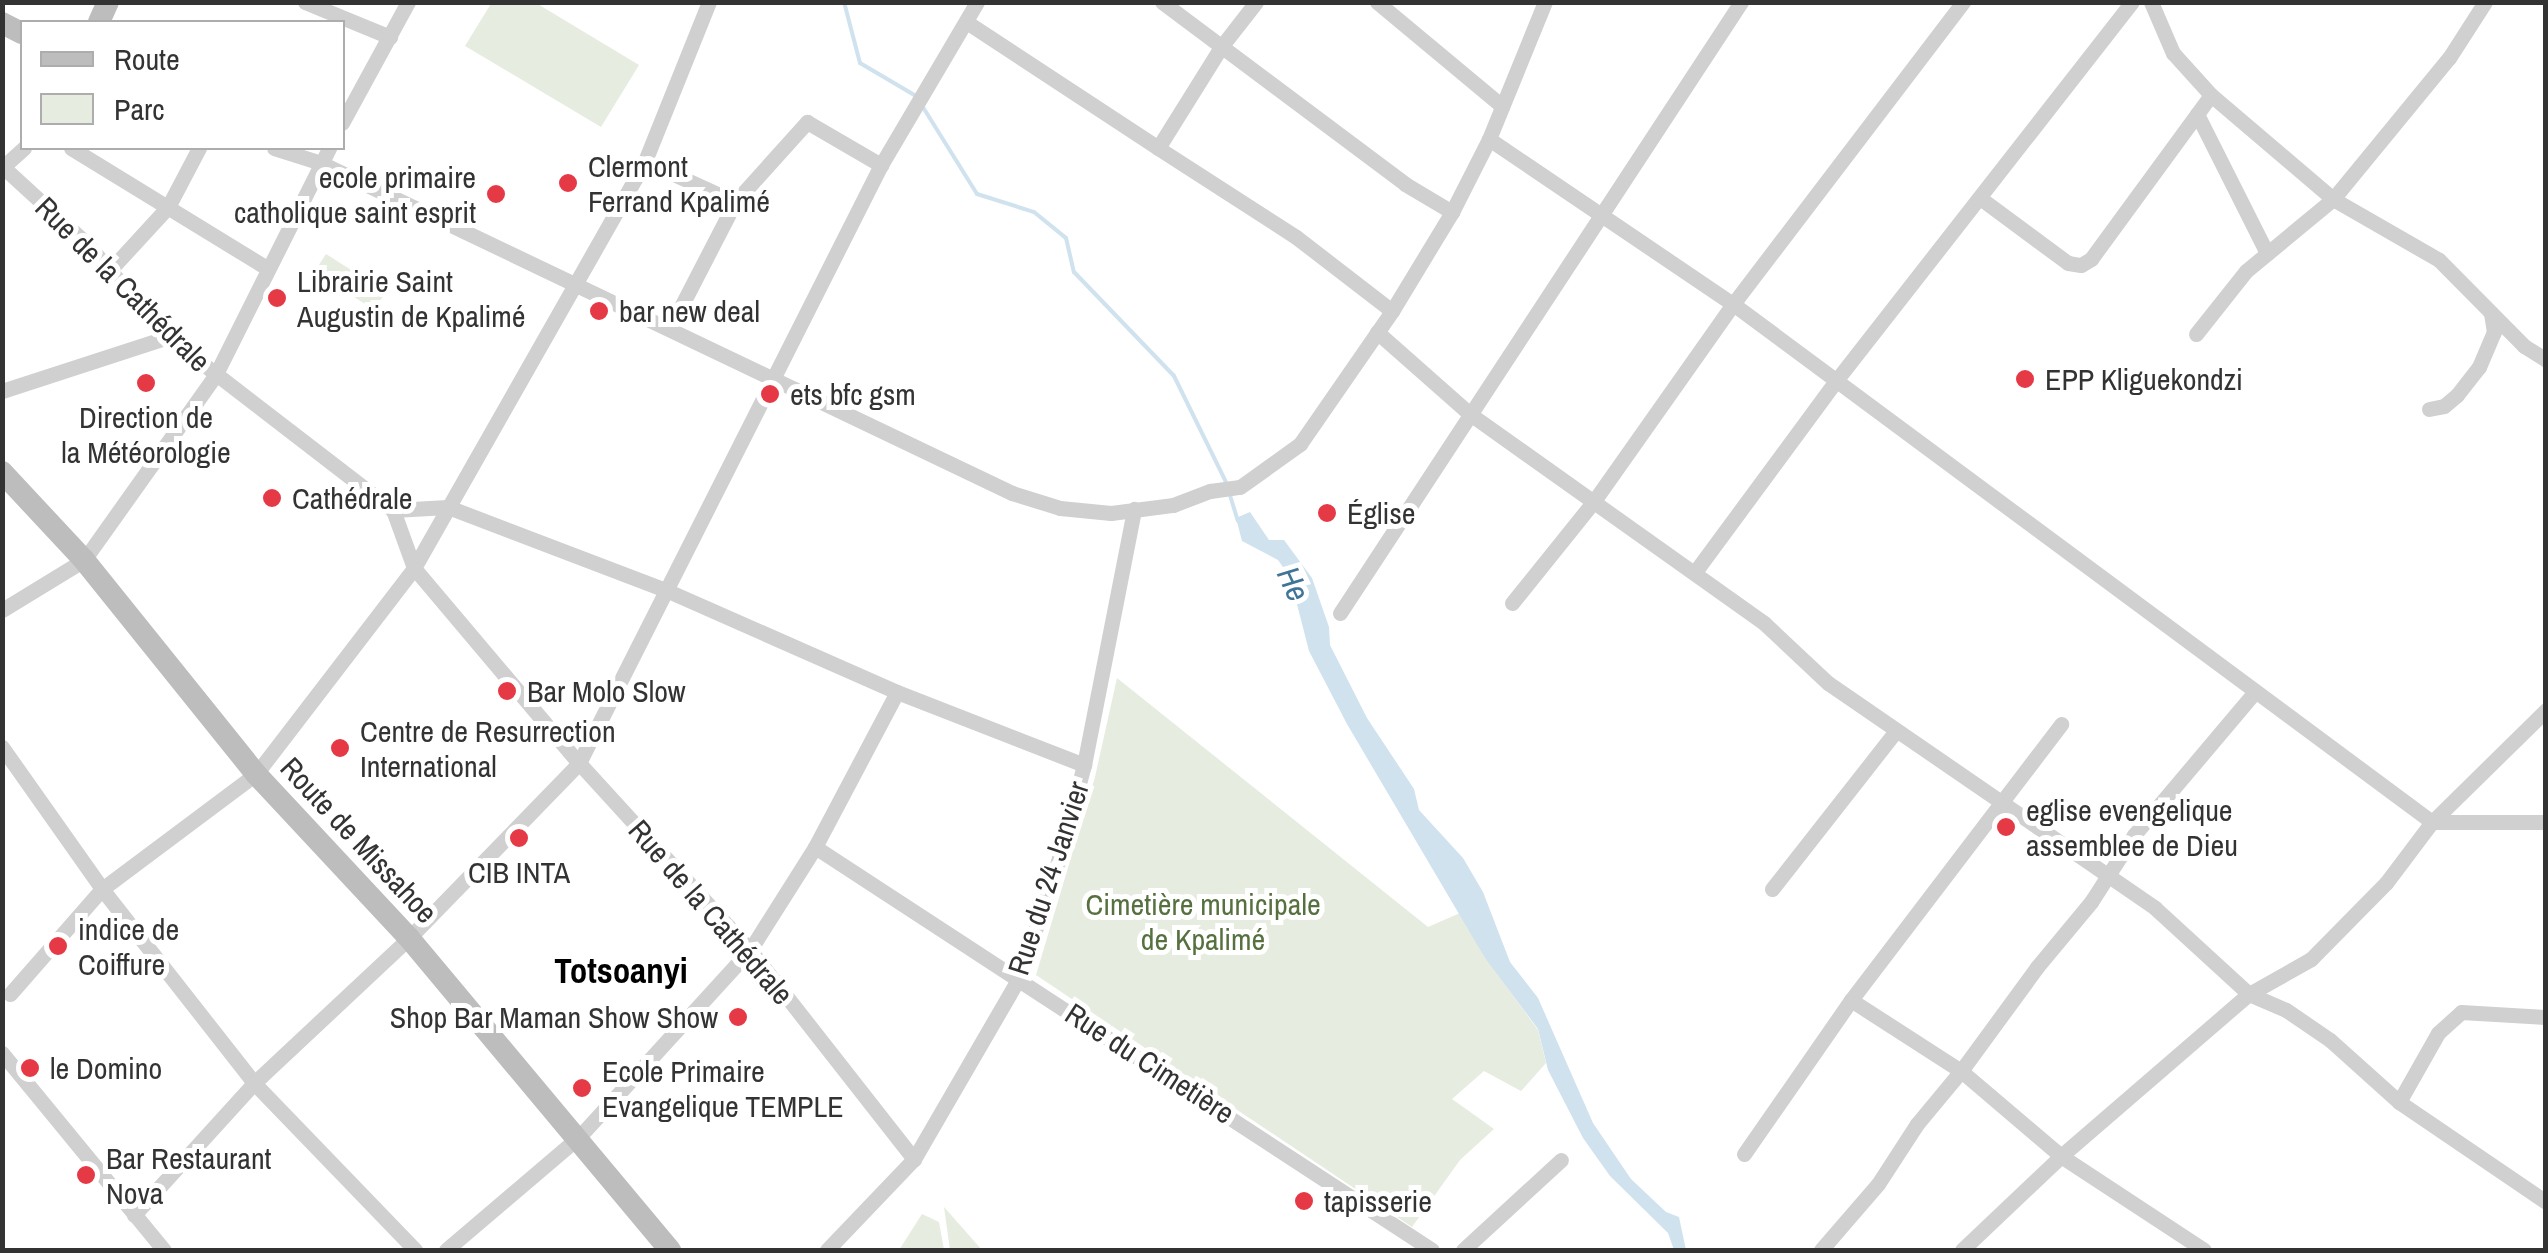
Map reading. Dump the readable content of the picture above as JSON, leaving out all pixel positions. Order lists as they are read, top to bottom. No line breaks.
{"streets":{"main road":["Route de Missahoe"],"street":["Rue de la Cathédrale","Rue du 24 Janvier","Rue du Cimetière"]},"crossings":[["Rue de la Cathédrale","Rue du 24 Janvier"],["Rue du 24 Janvier","Rue du Cimetière"]],"districts":["Totsoanyi"],"water":["He"],"parks":["Cimetière municipale de Kpalimé"],"places":["Clermont Ferrand Kpalimé","ecole primaire catholique saint esprit","Librairie Saint Augustin de Kpalimé","bar new deal","EPP Kliguekondzi","Direction de la Météorologie","ets bfc gsm","Cathédrale","Église","Bar Molo Slow","Centre de Resurrection International","eglise evengelique assemblee de Dieu","CIB INTA","indice de Coiffure","Shop Bar Maman Show Show","le Domino","Ecole Primaire Evangelique TEMPLE","Bar Restaurant Nova","tapisserie"],"legend":["Route","Parc"]}
